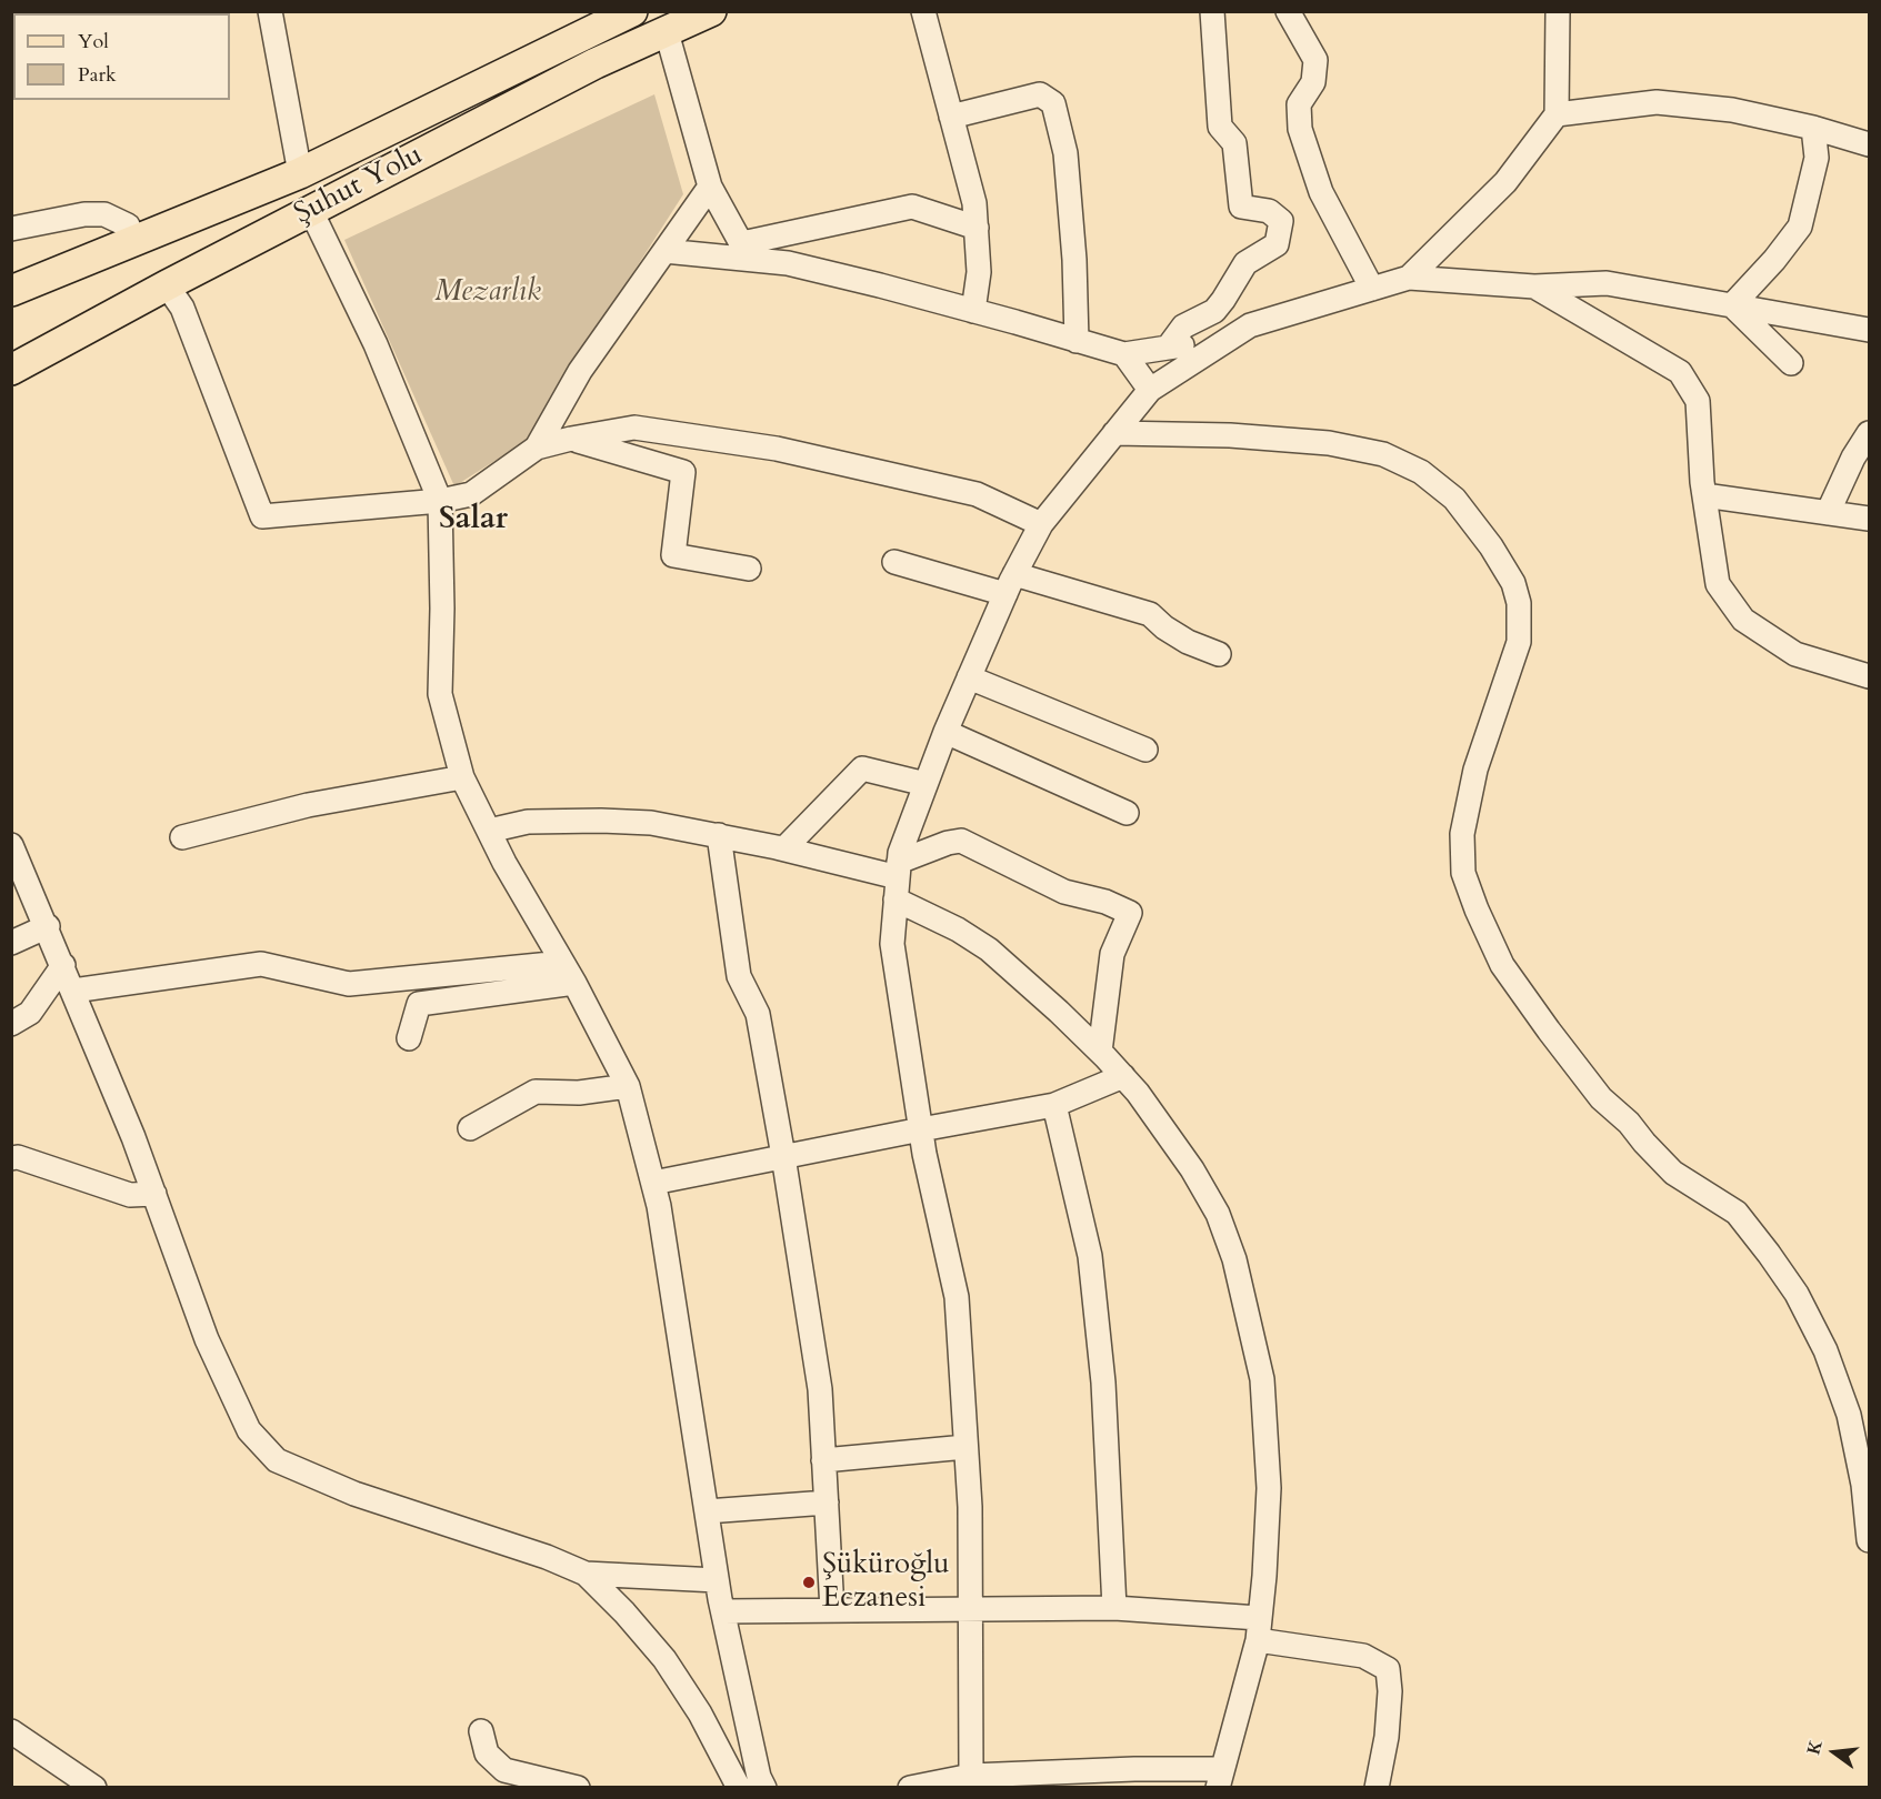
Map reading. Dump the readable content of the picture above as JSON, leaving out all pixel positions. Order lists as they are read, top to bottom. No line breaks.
{"streets":{"main road":["Şuhut Yolu"]},"districts":["Salar"],"parks":["Mezarlık"],"places":["Şüküroğlu Eczanesi"],"legend":["Yol","Park"],"north":"left"}
